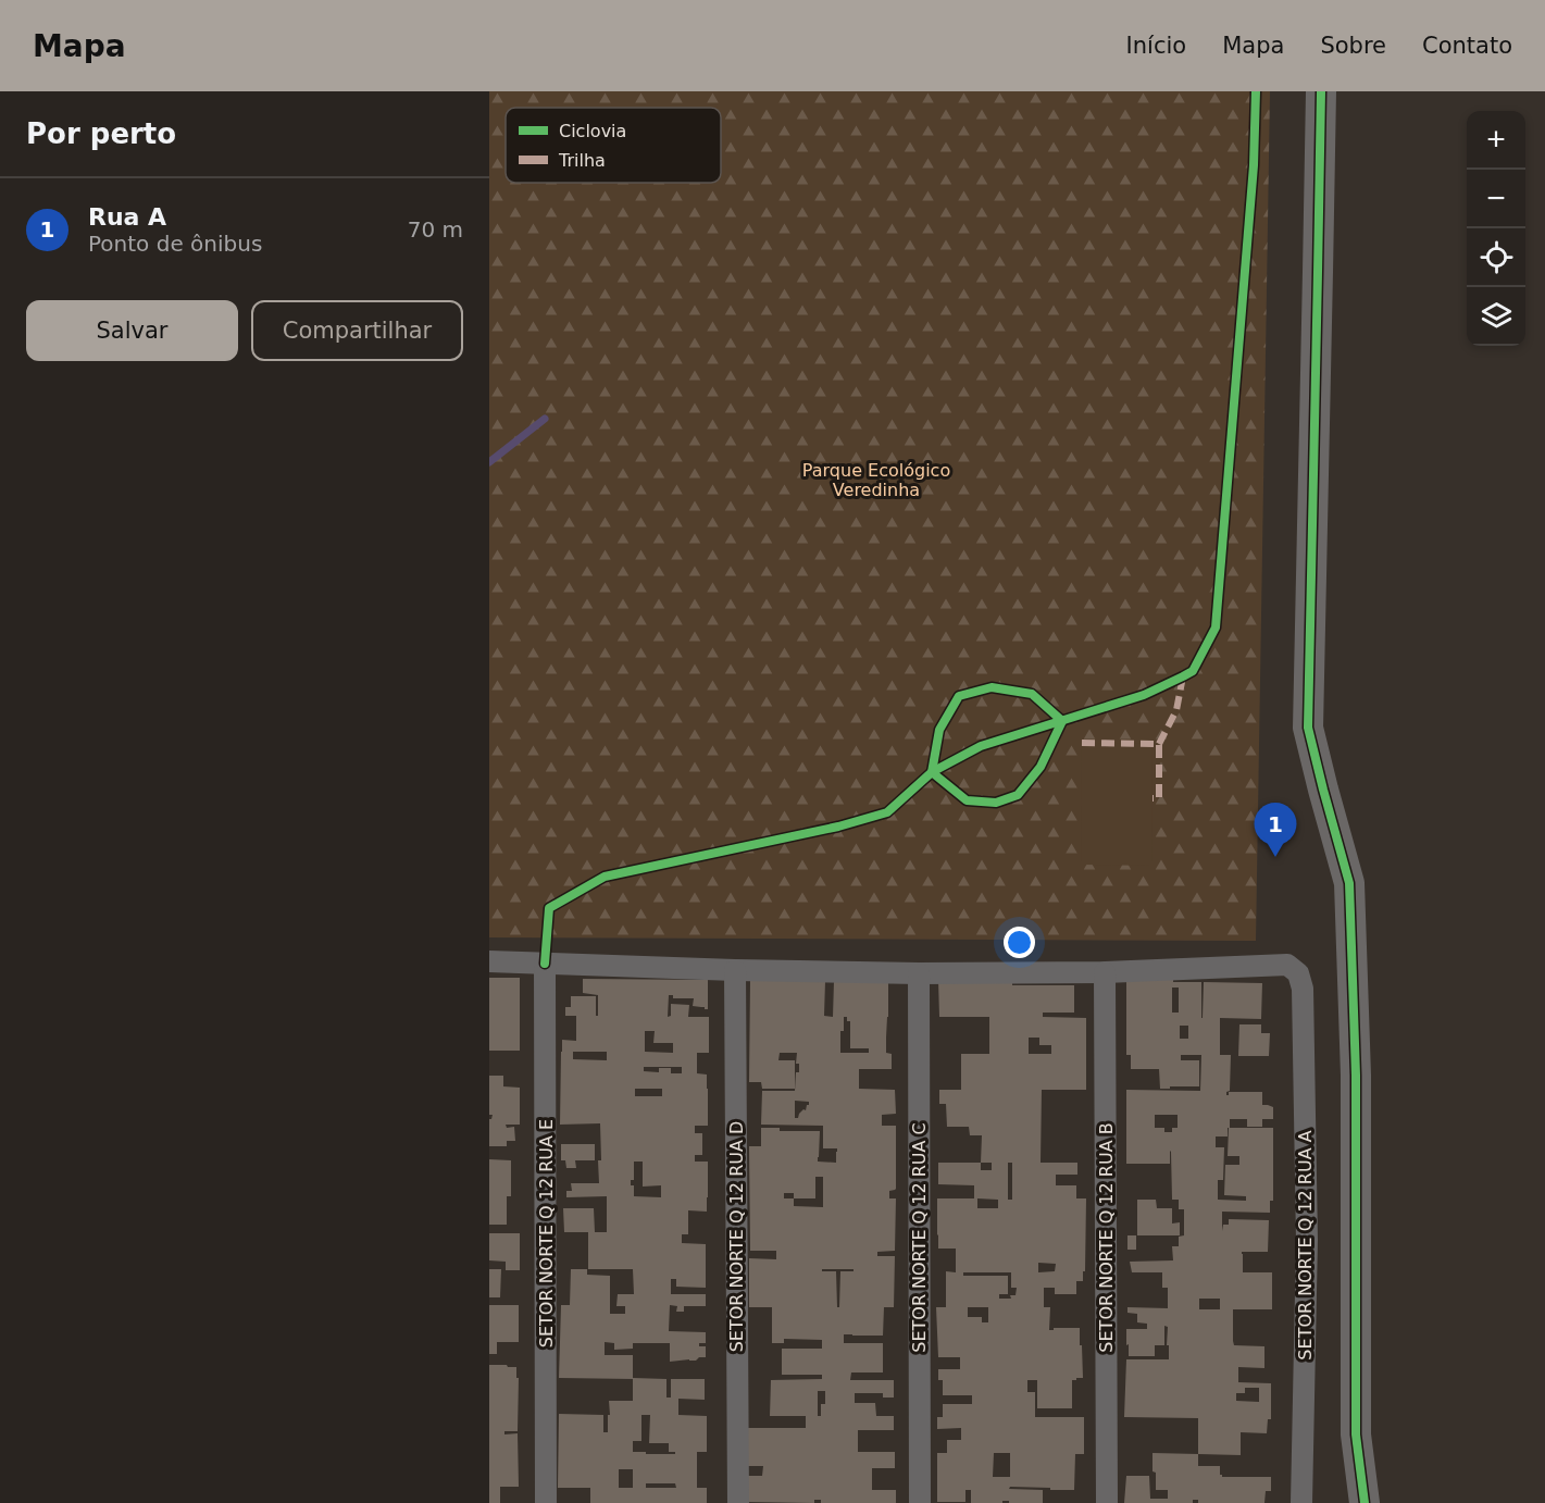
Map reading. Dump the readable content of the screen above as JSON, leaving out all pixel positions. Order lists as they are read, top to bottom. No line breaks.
{"streets":{"street":["SETOR NORTE Q 12 RUA E","SETOR NORTE Q 12 RUA D","SETOR NORTE Q 12 RUA C","SETOR NORTE Q 12 RUA B","SETOR NORTE Q 12 RUA A"]},"crossings":[["SETOR NORTE Q 12 RUA B","SETOR NORTE Q 12 RUA A"]],"parks":["Parque Ecológico Veredinha"],"legend":["Ciclovia","Trilha"],"page":{"header":"Mapa","nav":["Início","Mapa","Sobre","Contato"],"heading":"Por perto","map_buttons":["+","−"],"list":[{"mark":"1","name":"Rua A","note":"Ponto de ônibus","value":"70 m"}],"buttons":["Salvar","Compartilhar"],"pins":"1"}}
